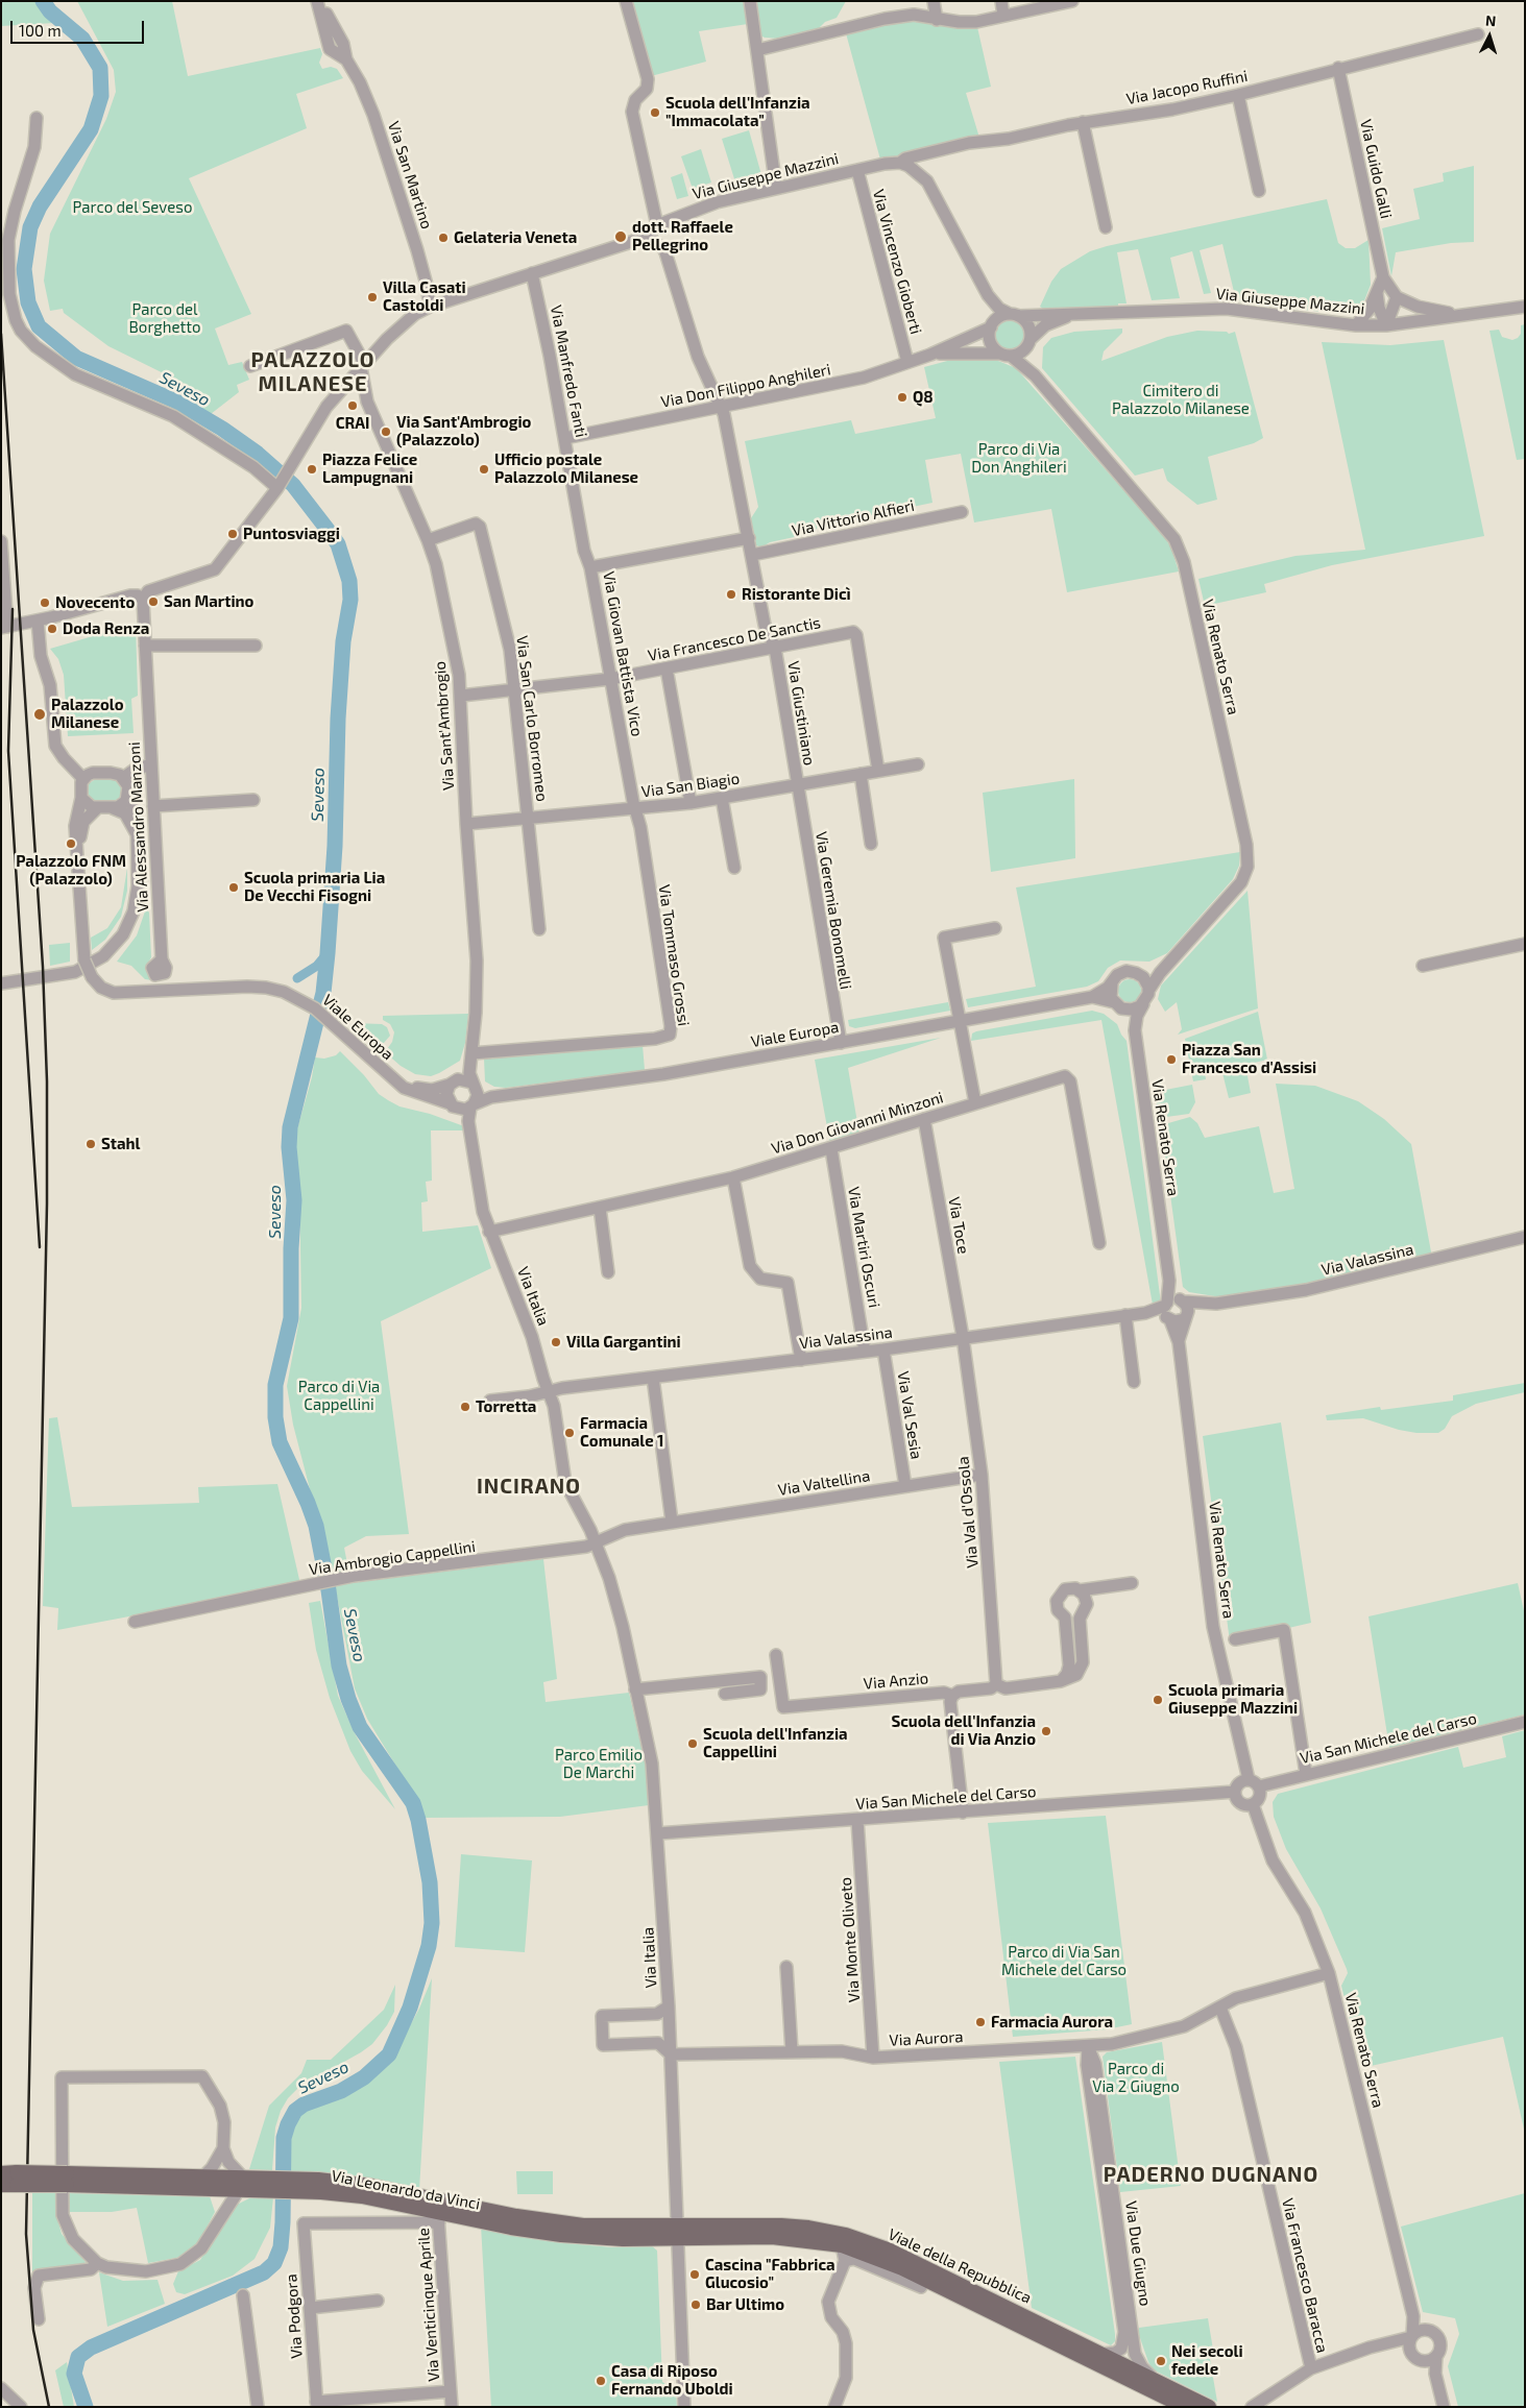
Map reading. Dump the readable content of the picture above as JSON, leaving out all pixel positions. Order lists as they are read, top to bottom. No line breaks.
{"streets":{"main road":["Via Leonardo da Vinci","Viale della Repubblica"],"street":["Via Jacopo Ruffini","Via Guido Galli","Via San Martino","Via Giuseppe Mazzini","Via Vincenzo Gioberti","Via Manfredo Fanti","Via Don Filippo Anghileri","Via Vittorio Alfieri","Via Francesco De Sanctis","Via Giovan Battista Vico","Via Renato Serra","Via Giustiniano","Via San Carlo Borromeo","Via Sant'Ambrogio","Via San Biagio","Via Alessandro Manzoni","Via Geremia Bonomelli","Via Tommaso Grossi","Viale Europa","Via Don Giovanni Minzoni","Via Toce","Via Martiri Oscuri","Via Valassina","Via Italia","Via Val Sesia","Via Valtellina","Via Val d'Ossola","Via Ambrogio Cappellini","Via Anzio","Via San Michele del Carso","Via Monte Oliveto","Via Aurora","Via Due Giugno","Via Francesco Baracca","Via Venticinque Aprile","Via Podgora"]},"crossings":[["Via Jacopo Ruffini","Via Guido Galli"],["Via Jacopo Ruffini","Via Giuseppe Mazzini"],["Via San Martino","Via Giuseppe Mazzini"],["Via Giuseppe Mazzini","Via Vincenzo Gioberti"],["Via Giuseppe Mazzini","Via Manfredo Fanti"],["Via Giuseppe Mazzini","Via Don Filippo Anghileri"],["Via Giuseppe Mazzini","Via Renato Serra"],["Via Giuseppe Mazzini","Via Giustiniano"],["Via Giuseppe Mazzini","Via Sant'Ambrogio"],["Via Giuseppe Mazzini","Via Alessandro Manzoni"],["Via Vincenzo Gioberti","Via Don Filippo Anghileri"],["Via Manfredo Fanti","Via Don Filippo Anghileri"],["Via Manfredo Fanti","Via Giovan Battista Vico"],["Via Don Filippo Anghileri","Via Renato Serra"],["Via Don Filippo Anghileri","Via Giustiniano"],["Via Vittorio Alfieri","Via Giustiniano"],["Via Francesco De Sanctis","Via Giovan Battista Vico"],["Via Francesco De Sanctis","Via Giustiniano"],["Via Francesco De Sanctis","Via San Carlo Borromeo"],["Via Francesco De Sanctis","Via Sant'Ambrogio"],["Via Francesco De Sanctis","Via San Biagio"],["Via Giovan Battista Vico","Via Giustiniano"],["Via Giovan Battista Vico","Via San Biagio"],["Via Giovan Battista Vico","Via Tommaso Grossi"],["Via Renato Serra","Viale Europa"],["Via Renato Serra","Via Valassina"],["Via Renato Serra","Via San Michele del Carso"],["Via Renato Serra","Via Aurora"],["Via Giustiniano","Via San Biagio"],["Via Giustiniano","Via Geremia Bonomelli"],["Via San Carlo Borromeo","Via Sant'Ambrogio"],["Via San Carlo Borromeo","Via San Biagio"],["Via Sant'Ambrogio","Via San Biagio"],["Via Sant'Ambrogio","Via Tommaso Grossi"],["Via San Biagio","Via Geremia Bonomelli"],["Via San Biagio","Via Tommaso Grossi"],["Via Geremia Bonomelli","Viale Europa"],["Viale Europa","Via Italia"],["Via Don Giovanni Minzoni","Via Toce"],["Via Don Giovanni Minzoni","Via Martiri Oscuri"],["Via Don Giovanni Minzoni","Via Italia"],["Via Toce","Via Valassina"],["Via Toce","Via Val d'Ossola"],["Via Martiri Oscuri","Via Valassina"],["Via Valassina","Via Italia"],["Via Valassina","Via Val Sesia"],["Via Valassina","Via Val d'Ossola"],["Via Italia","Via Valtellina"],["Via Italia","Via Ambrogio Cappellini"],["Via Italia","Via San Michele del Carso"],["Via Italia","Via Aurora"],["Via Italia","Via Leonardo da Vinci"],["Via Italia","Viale della Repubblica"],["Via Val Sesia","Via Valtellina"],["Via Valtellina","Via Val d'Ossola"],["Via Valtellina","Via Ambrogio Cappellini"],["Via Val d'Ossola","Via Anzio"],["Via San Michele del Carso","Via Monte Oliveto"],["Via Monte Oliveto","Via Aurora"],["Via Aurora","Via Due Giugno"],["Via Aurora","Via Francesco Baracca"],["Via Leonardo da Vinci","Viale della Repubblica"],["Via Leonardo da Vinci","Via Venticinque Aprile"],["Via Leonardo da Vinci","Via Podgora"],["Via Due Giugno","Viale della Repubblica"]],"districts":["PALAZZOLO MILANESE","INCIRANO","PADERNO DUGNANO"],"water":["Seveso"],"parks":["Parco del Seveso","Parco del Borghetto","Cimitero di Palazzolo Milanese","Parco di Via Don Anghileri","Parco di Via Cappellini","Parco Emilio De Marchi","Parco di Via San Michele del Carso","Parco di Via 2 Giugno"],"places":["Scuola dell'Infanzia \"Immacolata\"","dott. Raffaele Pellegrino","Gelateria Veneta","Villa Casati Castoldi","Q8","CRAI","Via Sant'Ambrogio (Palazzolo)","Piazza Felice Lampugnani","Ufficio postale Palazzolo Milanese","Puntosviaggi","Ristorante Dicì","San Martino","Novecento","Doda Renza","Palazzolo Milanese","Palazzolo FNM (Palazzolo)","Scuola primaria Lia De Vecchi Fisogni","Piazza San Francesco d'Assisi","Stahl","Villa Gargantini","Torretta","Farmacia Comunale 1","Scuola primaria Giuseppe Mazzini","Scuola dell'Infanzia di Via Anzio","Scuola dell'Infanzia Cappellini","Farmacia Aurora","Cascina \"Fabbrica Glucosio\"","Bar Ultimo","Nei secoli fedele","Casa di Riposo Fernando Uboldi"],"scale_bar":"100 m","north":"top"}
